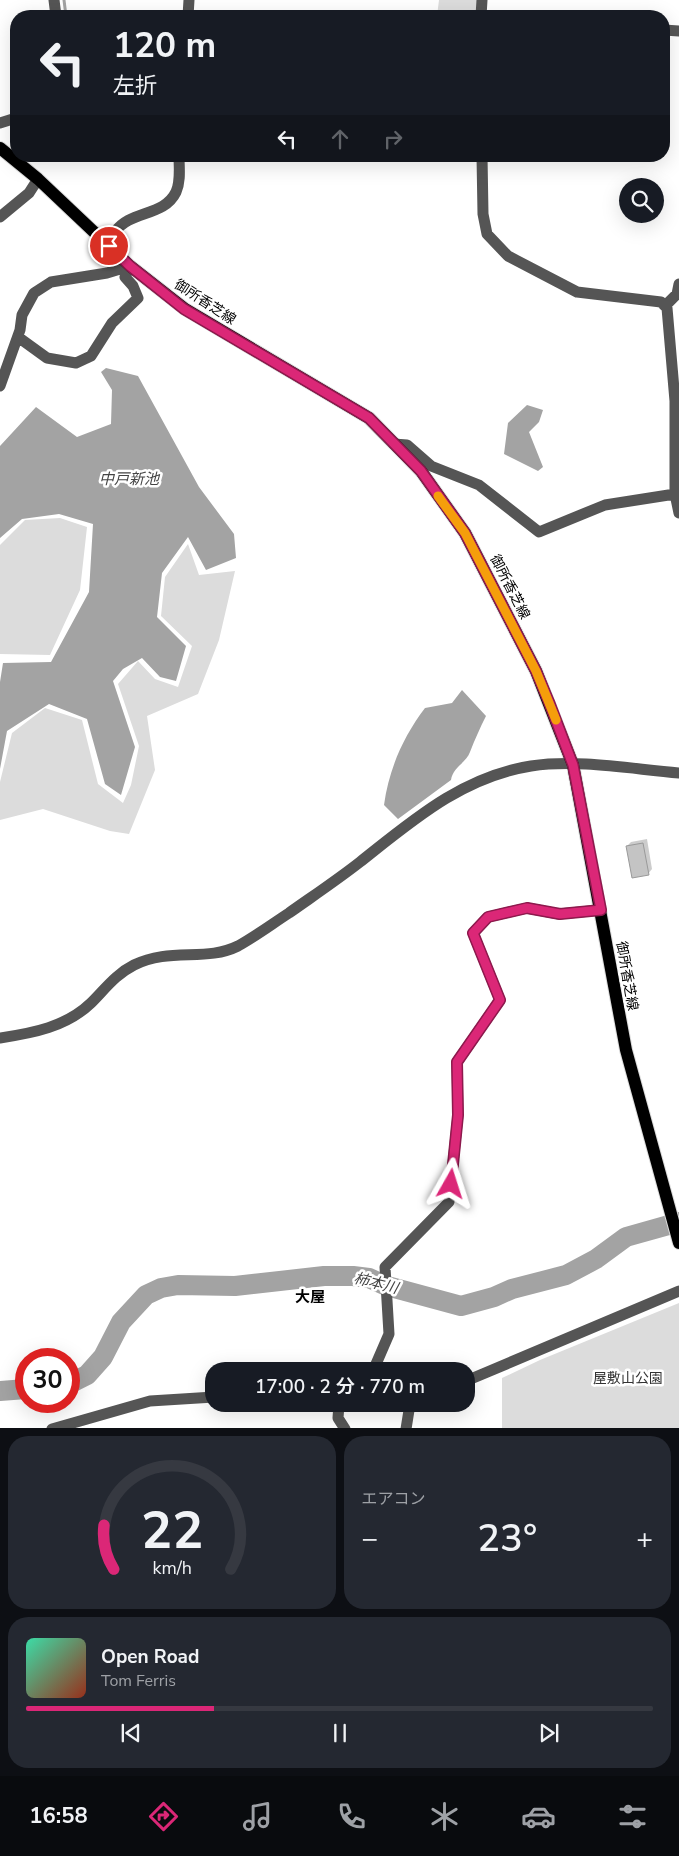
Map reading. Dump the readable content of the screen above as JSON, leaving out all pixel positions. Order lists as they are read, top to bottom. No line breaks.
{"streets":{"main road":["御所香芝線"]},"districts":["大屋"],"water":["中戸新池","柿本川"],"parks":["屋敷山公園"],"page":{"turn":["120 m","左折"],"limit":"30","trip":"17:00 · 2 分 · 770 m","tile":"エアコン","heat":["−","23°","+"],"song":["Open Road","Tom Ferris"],"tabs":"16:58","gauge":["22","km/h"]}}
